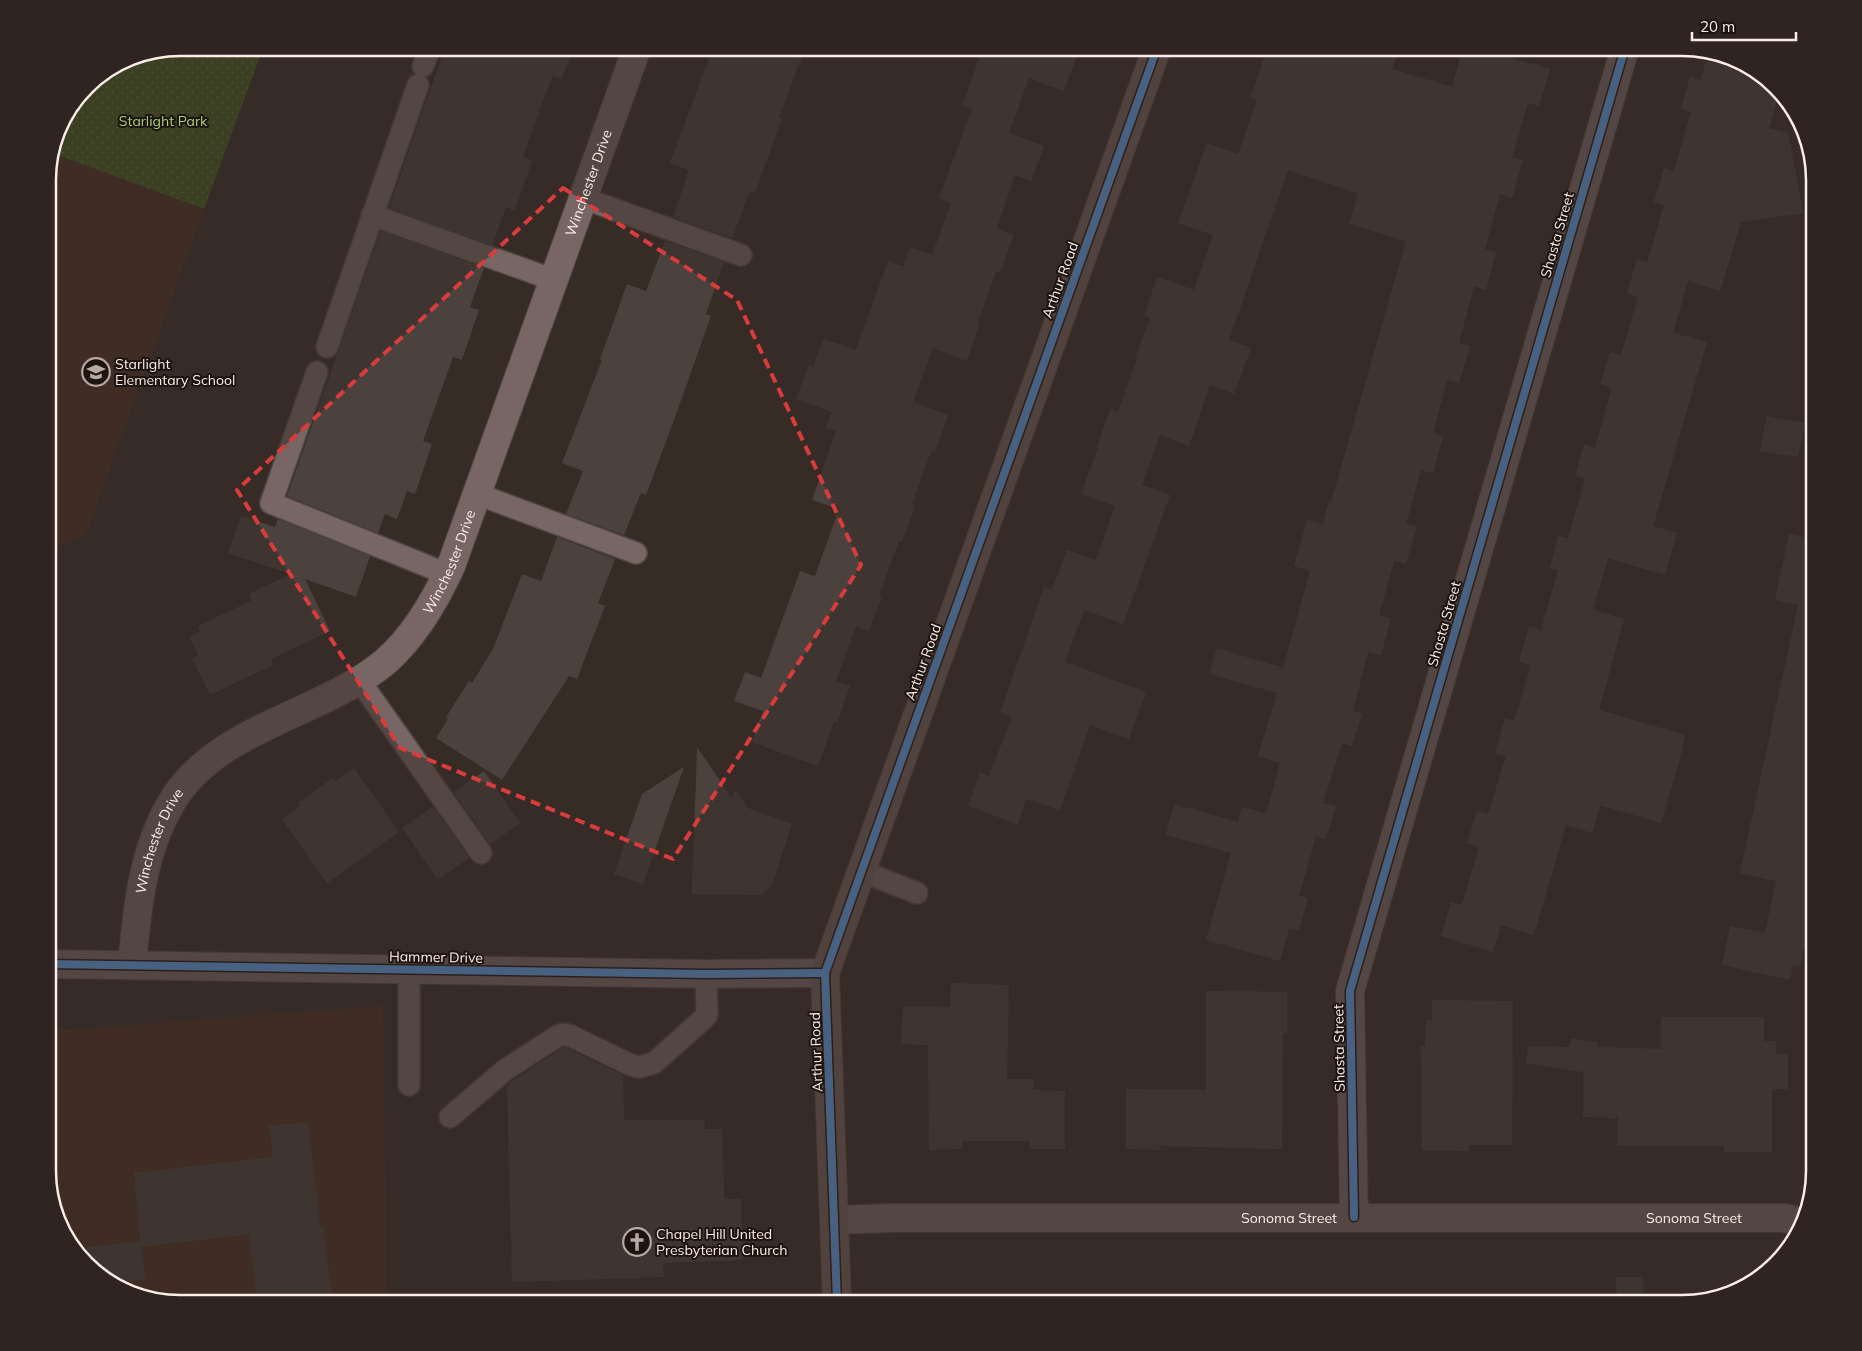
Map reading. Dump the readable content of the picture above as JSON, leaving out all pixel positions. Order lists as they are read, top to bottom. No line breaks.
{"streets":{"street":["Winchester Drive","Shasta Street","Arthur Road","Hammer Drive","Sonoma Street"]},"crossings":[["Winchester Drive","Hammer Drive"],["Shasta Street","Sonoma Street"],["Arthur Road","Hammer Drive"],["Arthur Road","Sonoma Street"]],"parks":["Starlight Park"],"places":{"school or university":["Starlight Elementary School"],"church":["Chapel Hill United Presbyterian Church"]},"scale_bar":"20 m"}
